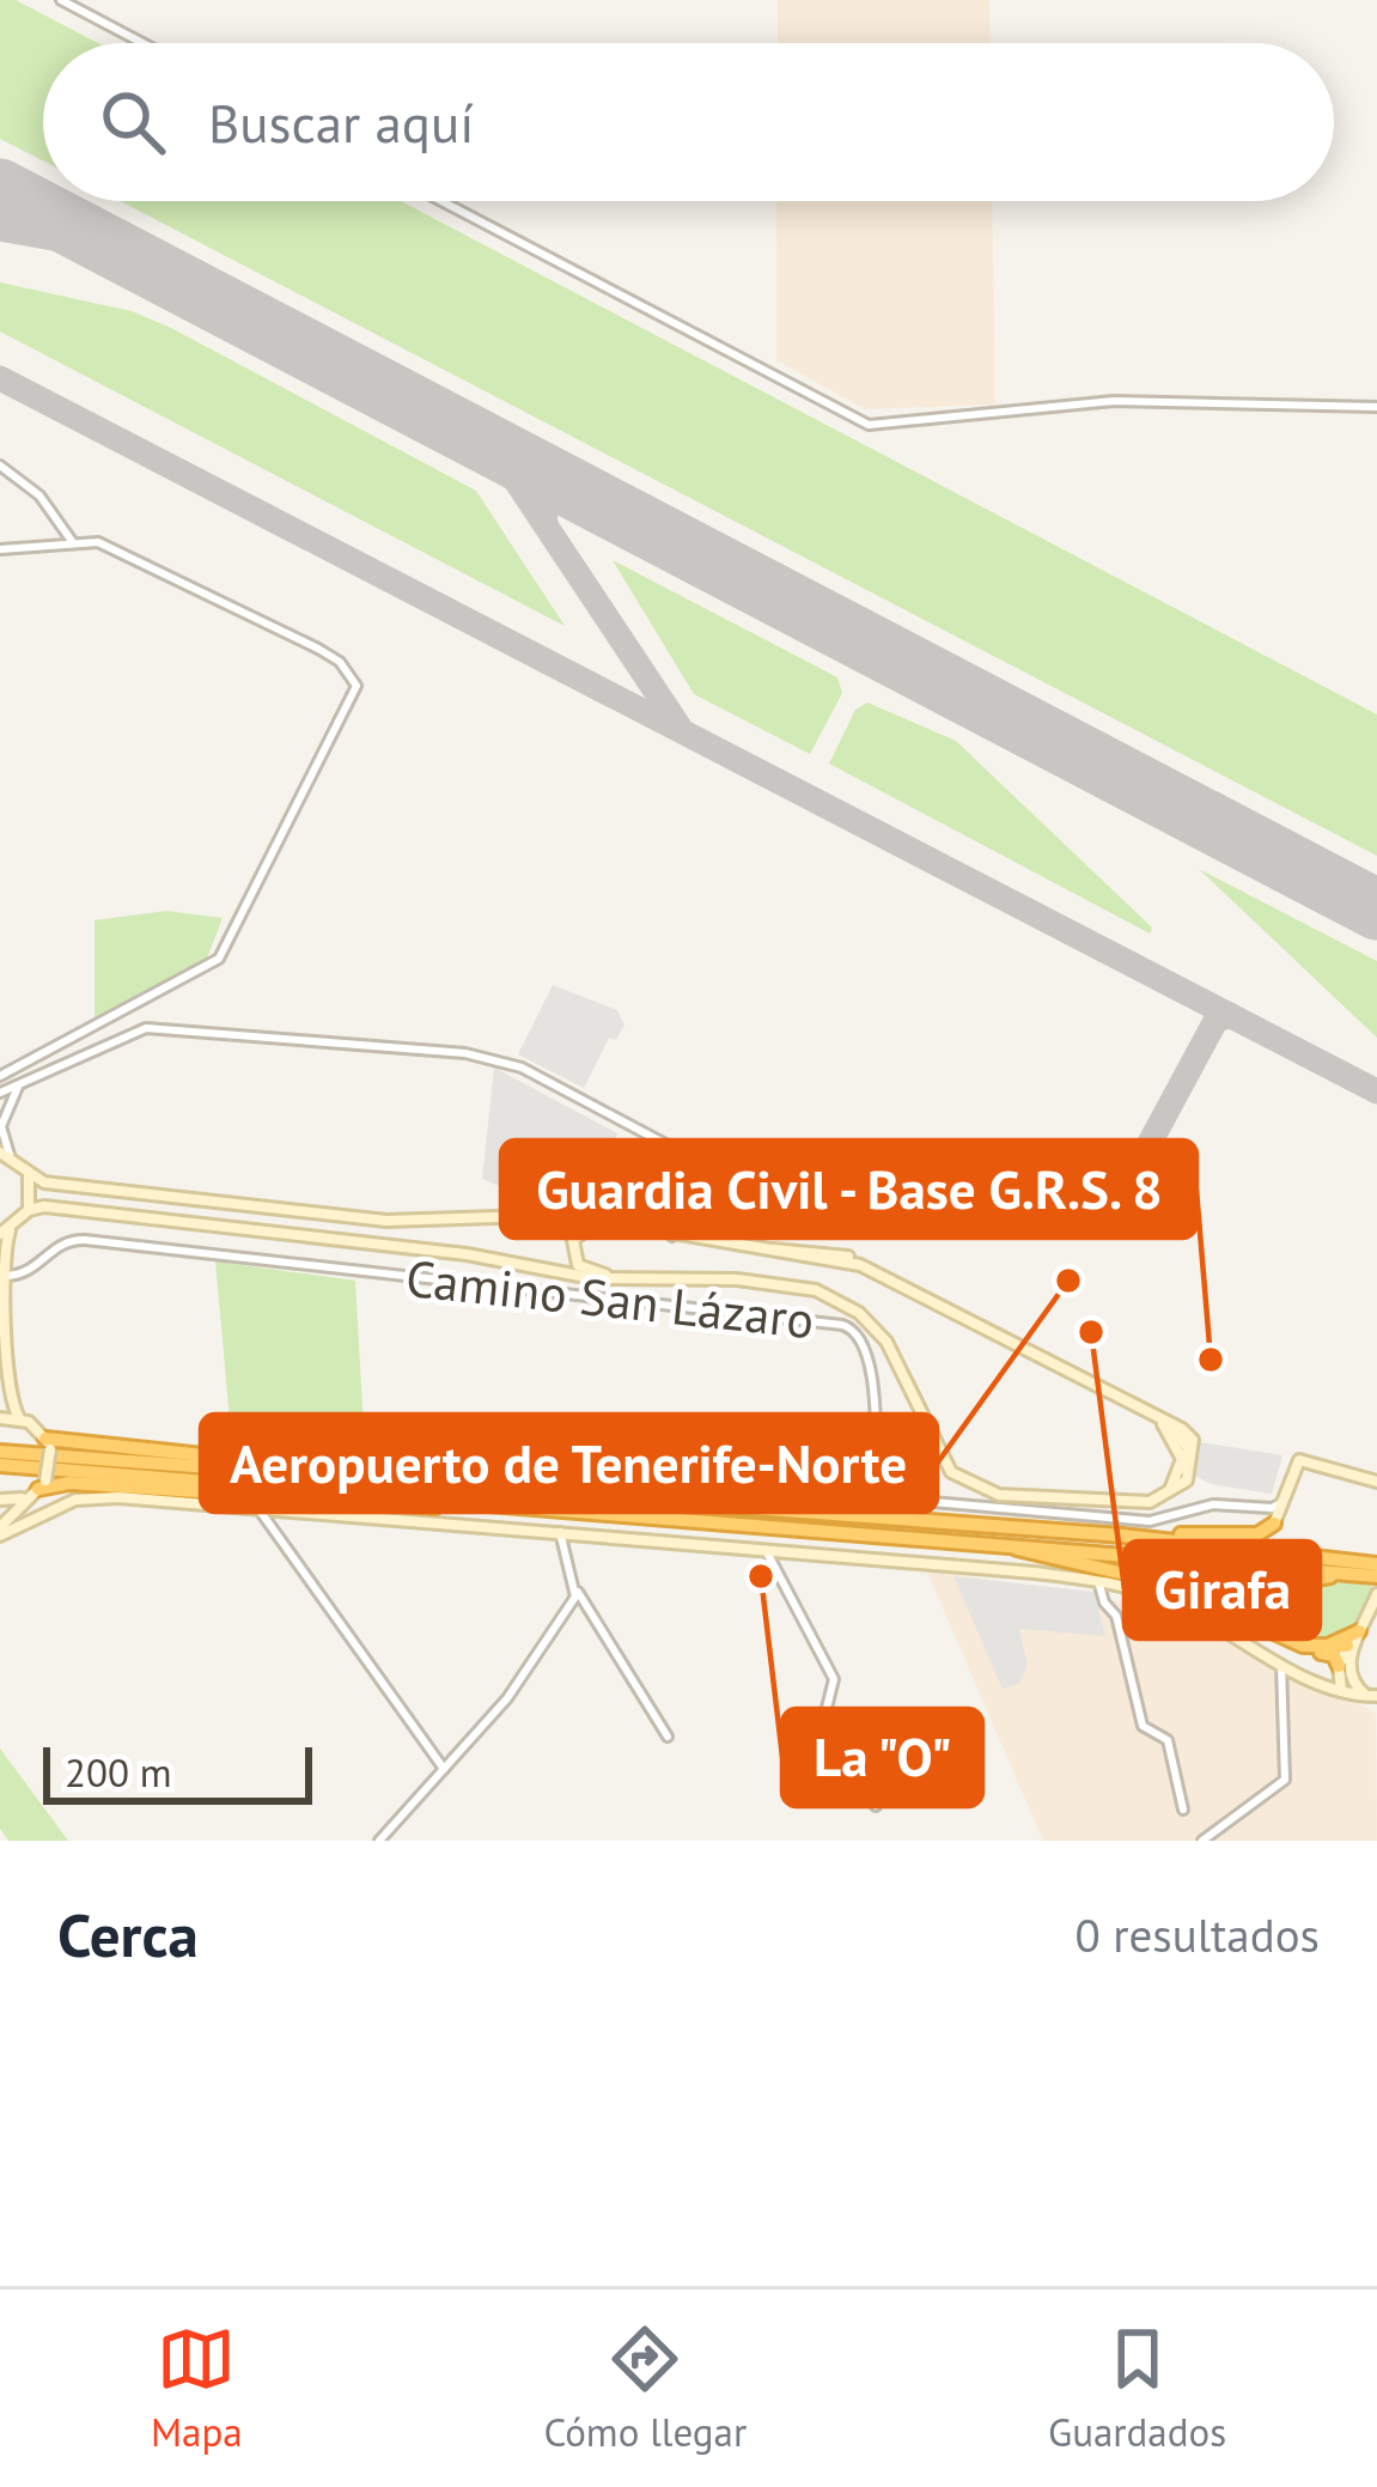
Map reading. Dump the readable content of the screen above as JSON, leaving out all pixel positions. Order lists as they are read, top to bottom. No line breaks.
{"streets":{"street":["Camino San Lázaro"]},"places":["Aeropuerto de Tenerife-Norte","Girafa","Guardia Civil - Base G.R.S. 8","La \"O\""],"scale_bar":"200 m","page":{"search":"Buscar aquí","scale":"200 m","heading":["Cerca","0 resultados"],"nav":["Mapa","Cómo llegar","Guardados"]}}
